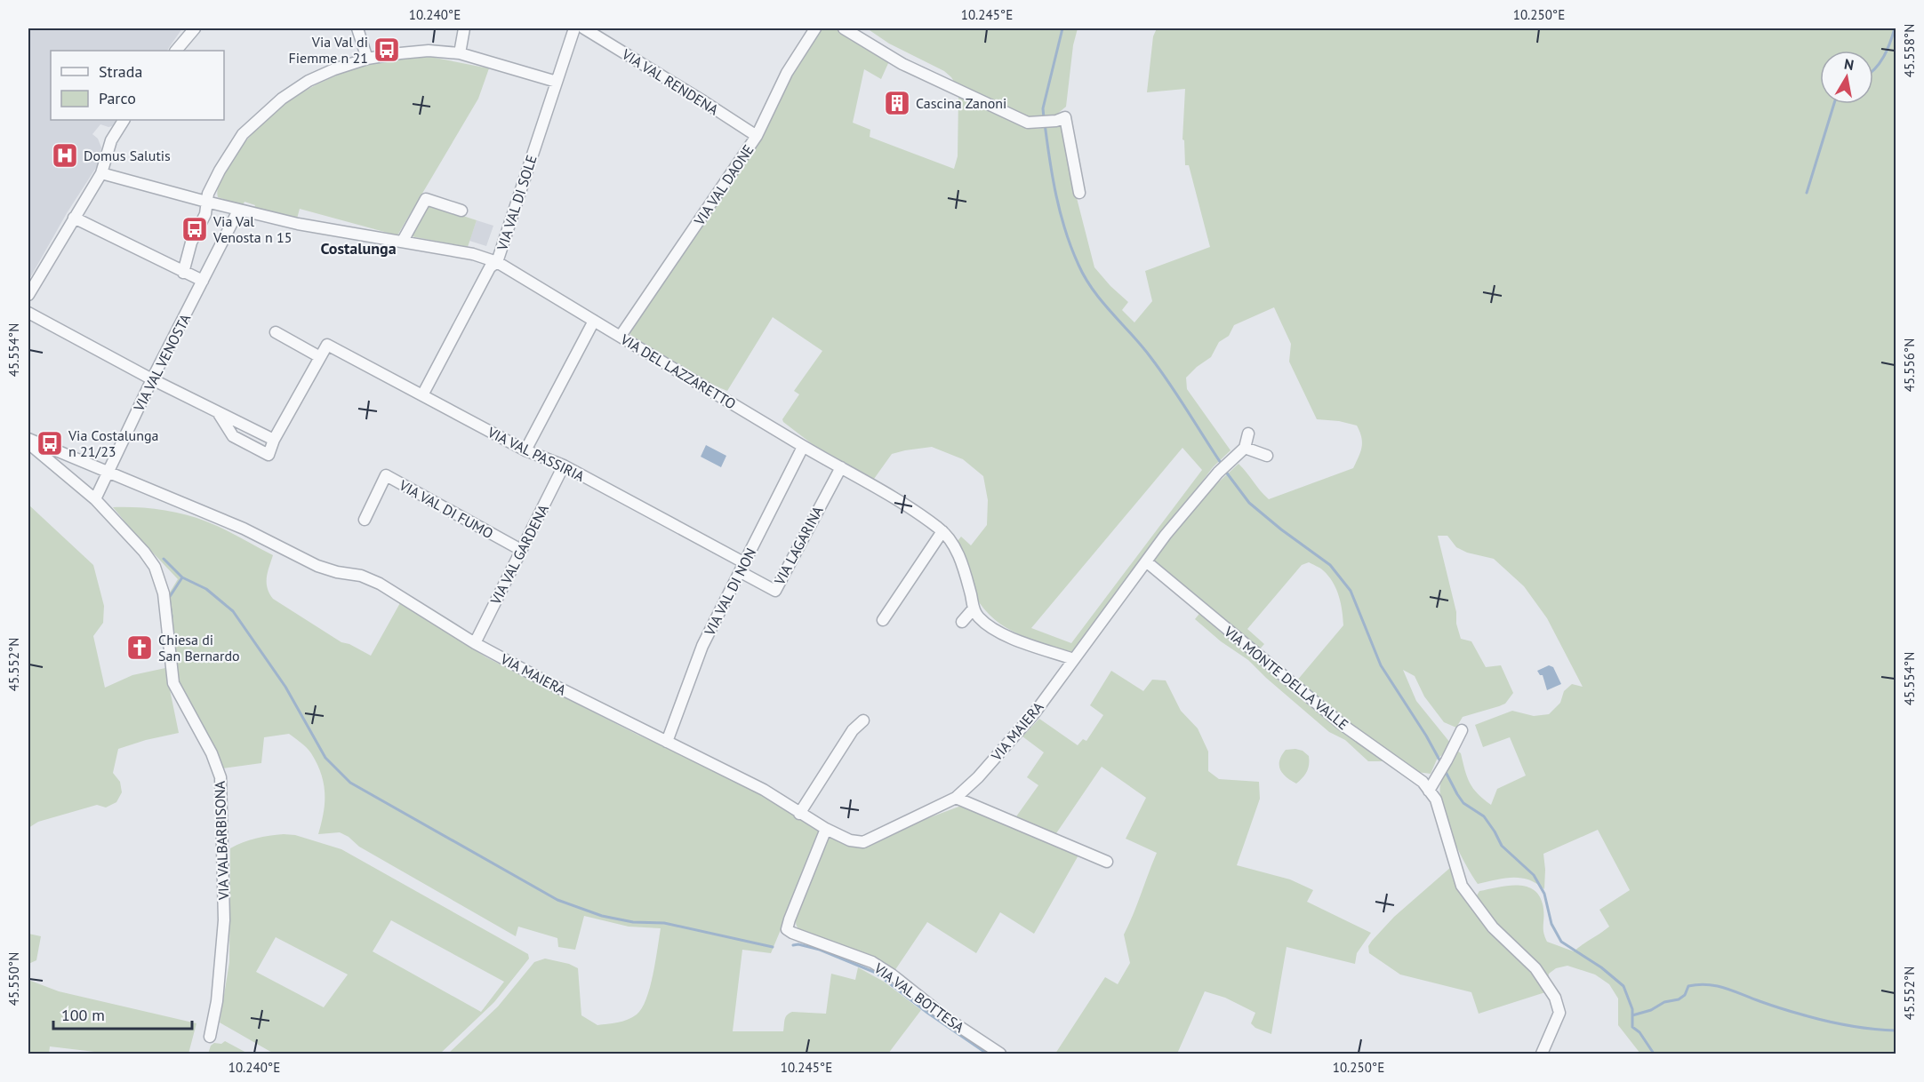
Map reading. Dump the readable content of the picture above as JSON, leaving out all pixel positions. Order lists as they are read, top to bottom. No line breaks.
{"streets":{"street":["VIA VAL RENDENA","VIA VAL DAONE","VIA VAL DI SOLE","VIA VAL VENOSTA","VIA DEL LAZZARETTO","VIA VAL PASSIRIA","VIA VAL DI FUMO","VIA LAGARINA","VIA VAL GARDENA","VIA VAL DI NON","VIA MAIERA","VIA MONTE DELLA VALLE","VIA VALBARBISONA","VIA VAL BOTTESA"]},"crossings":[["VIA VAL RENDENA","VIA VAL DAONE"],["VIA VAL DAONE","VIA DEL LAZZARETTO"],["VIA VAL DI SOLE","VIA DEL LAZZARETTO"],["VIA VAL DI SOLE","VIA VAL PASSIRIA"],["VIA VAL VENOSTA","VIA DEL LAZZARETTO"],["VIA VAL VENOSTA","VIA MAIERA"],["VIA VAL VENOSTA","VIA VALBARBISONA"],["VIA DEL LAZZARETTO","VIA LAGARINA"],["VIA DEL LAZZARETTO","VIA VAL DI NON"],["VIA DEL LAZZARETTO","VIA MAIERA"],["VIA VAL PASSIRIA","VIA LAGARINA"],["VIA VAL PASSIRIA","VIA VAL GARDENA"],["VIA VAL PASSIRIA","VIA VAL DI NON"],["VIA VAL DI FUMO","VIA VAL GARDENA"],["VIA LAGARINA","VIA VAL DI NON"],["VIA VAL GARDENA","VIA MAIERA"],["VIA VAL DI NON","VIA MAIERA"],["VIA MAIERA","VIA VALBARBISONA"],["VIA MAIERA","VIA VAL BOTTESA"]],"districts":["Costalunga"],"places":{"bus stop":["Via Val di Fiemme n 21","Via Val Venosta n 15","Via Costalunga n 21/23"],"building":["Cascina Zanoni"],"hospital":["Domus Salutis"],"church":["Chiesa di San Bernardo"]},"legend":["Strada","Parco"],"scale_bar":"100 m","north":"top","coordinates":["10.240°E","10.245°E","10.250°E","45.558°N","45.554°N","45.556°N","45.552°N","45.550°N"]}
